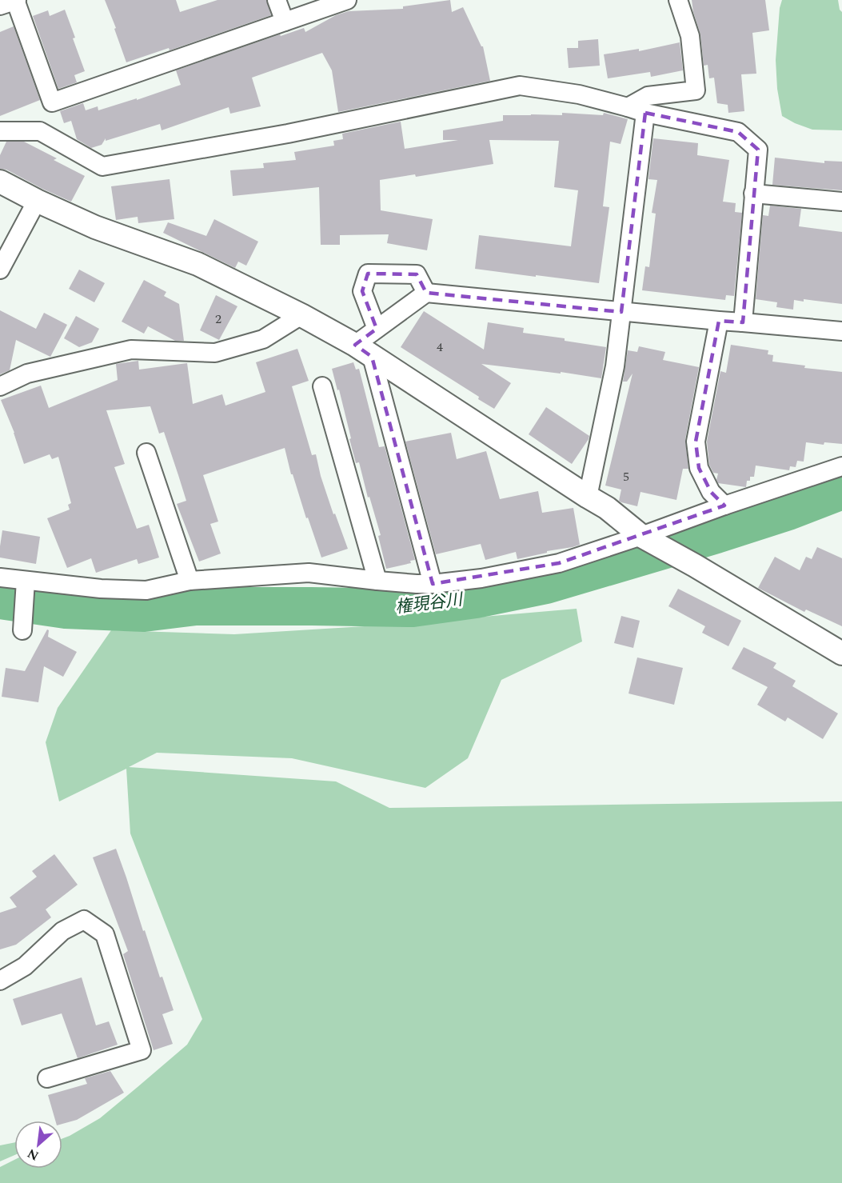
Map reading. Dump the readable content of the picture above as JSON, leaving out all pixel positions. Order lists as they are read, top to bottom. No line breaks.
{"water":["権現谷川"],"house_numbers":["2","4","5"],"north":"bottom left"}
